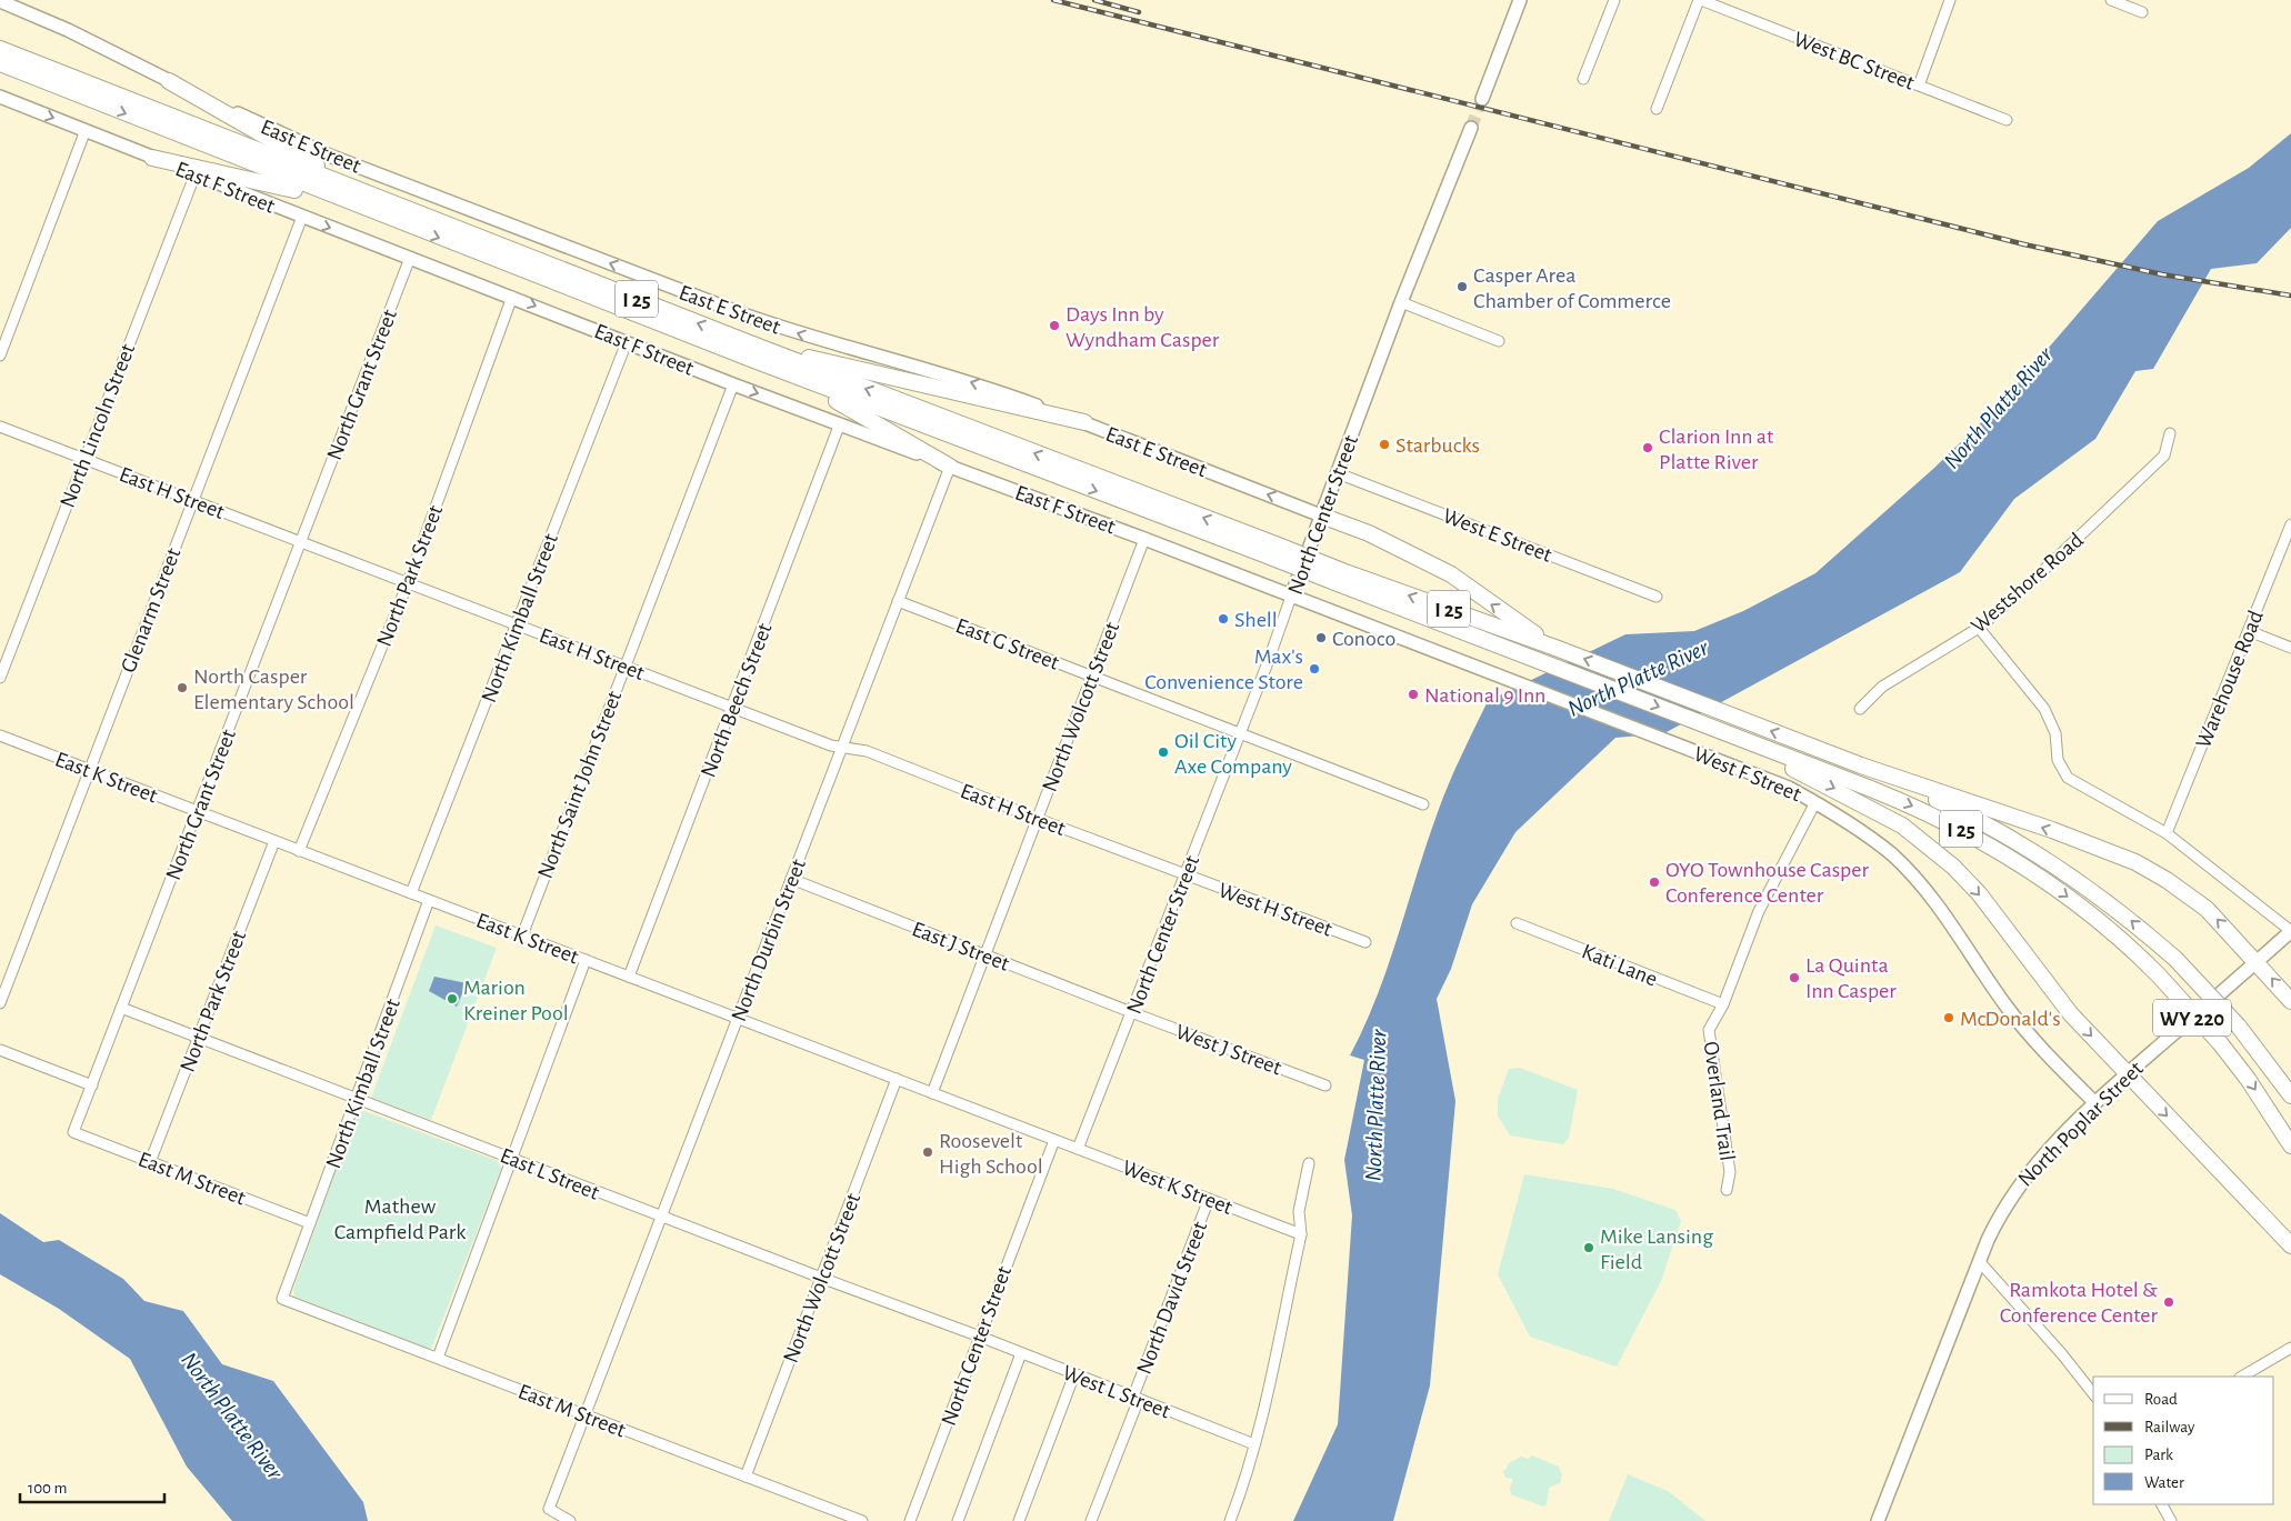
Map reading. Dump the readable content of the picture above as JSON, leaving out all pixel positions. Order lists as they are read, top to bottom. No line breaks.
{"streets":{"highway":["I 25"],"main road":["East E Street","East F Street","North Center Street","West F Street","WY 220","North Poplar Street"],"street":["West BC Street","North Grant Street","North Lincoln Street","East H Street","West E Street","North Park Street","Westshore Road","Glenarm Street","North Kimball Street","East G Street","Warehouse Road","North Beech Street","North Wolcott Street","East K Street","North Saint John Street","West H Street","North Durbin Street","East J Street","Kati Lane","West J Street","Overland Trail","East L Street","East M Street","West K Street","North David Street","West L Street"]},"crossings":[["East E Street","North Center Street"],["East F Street","North Grant Street"],["East F Street","North Lincoln Street"],["East F Street","North Center Street"],["East F Street","North Park Street"],["East F Street","Glenarm Street"],["East F Street","North Kimball Street"],["East F Street","North Beech Street"],["East F Street","North Wolcott Street"],["East F Street","West F Street"],["East F Street","North Saint John Street"],["East F Street","North Durbin Street"],["North Grant Street","East H Street"],["North Grant Street","East K Street"],["North Grant Street","East L Street"],["North Grant Street","East M Street"],["North Lincoln Street","East H Street"],["East H Street","North Center Street"],["East H Street","North Park Street"],["East H Street","Glenarm Street"],["East H Street","North Kimball Street"],["East H Street","North Beech Street"],["East H Street","North Wolcott Street"],["East H Street","North Saint John Street"],["East H Street","West H Street"],["East H Street","North Durbin Street"],["North Center Street","West E Street"],["North Center Street","East G Street"],["North Center Street","West F Street"],["North Center Street","East K Street"],["North Center Street","West H Street"],["North Center Street","East J Street"],["North Center Street","West J Street"],["North Center Street","East L Street"],["North Center Street","West K Street"],["North Center Street","West L Street"],["North Park Street","East K Street"],["North Park Street","East L Street"],["North Park Street","East M Street"],["Glenarm Street","East K Street"],["North Kimball Street","East K Street"],["North Kimball Street","East L Street"],["North Kimball Street","East M Street"],["East G Street","North Wolcott Street"],["East G Street","North Durbin Street"],["North Beech Street","East K Street"],["North Wolcott Street","East K Street"],["North Wolcott Street","East J Street"],["North Wolcott Street","East L Street"],["North Wolcott Street","East M Street"],["West F Street","Overland Trail"],["West F Street","North Poplar Street"],["East K Street","North Saint John Street"],["East K Street","North Durbin Street"],["East K Street","West K Street"],["North Durbin Street","East J Street"],["North Durbin Street","East L Street"],["North Durbin Street","East M Street"],["East J Street","West J Street"],["Kati Lane","Overland Trail"],["East L Street","West L Street"],["West K Street","North David Street"],["North David Street","West L Street"]],"one_way":["East E Street"],"water":["North Platte River"],"parks":["Mathew Campfield Park"],"places":["Casper Area Chamber of Commerce","Days Inn by Wyndham Casper","Starbucks","Clarion Inn at Platte River","Shell","Conoco","Max's Convenience Store","North Casper Elementary School","National 9 Inn","Oil City Axe Company","OYO Townhouse Casper Conference Center","La Quinta Inn Casper","Marion Kreiner Pool","McDonald's","Roosevelt High School","Mike Lansing Field","Ramkota Hotel & Conference Center"],"legend":["Road","Railway","Park","Water"],"scale_bar":"100 m"}
